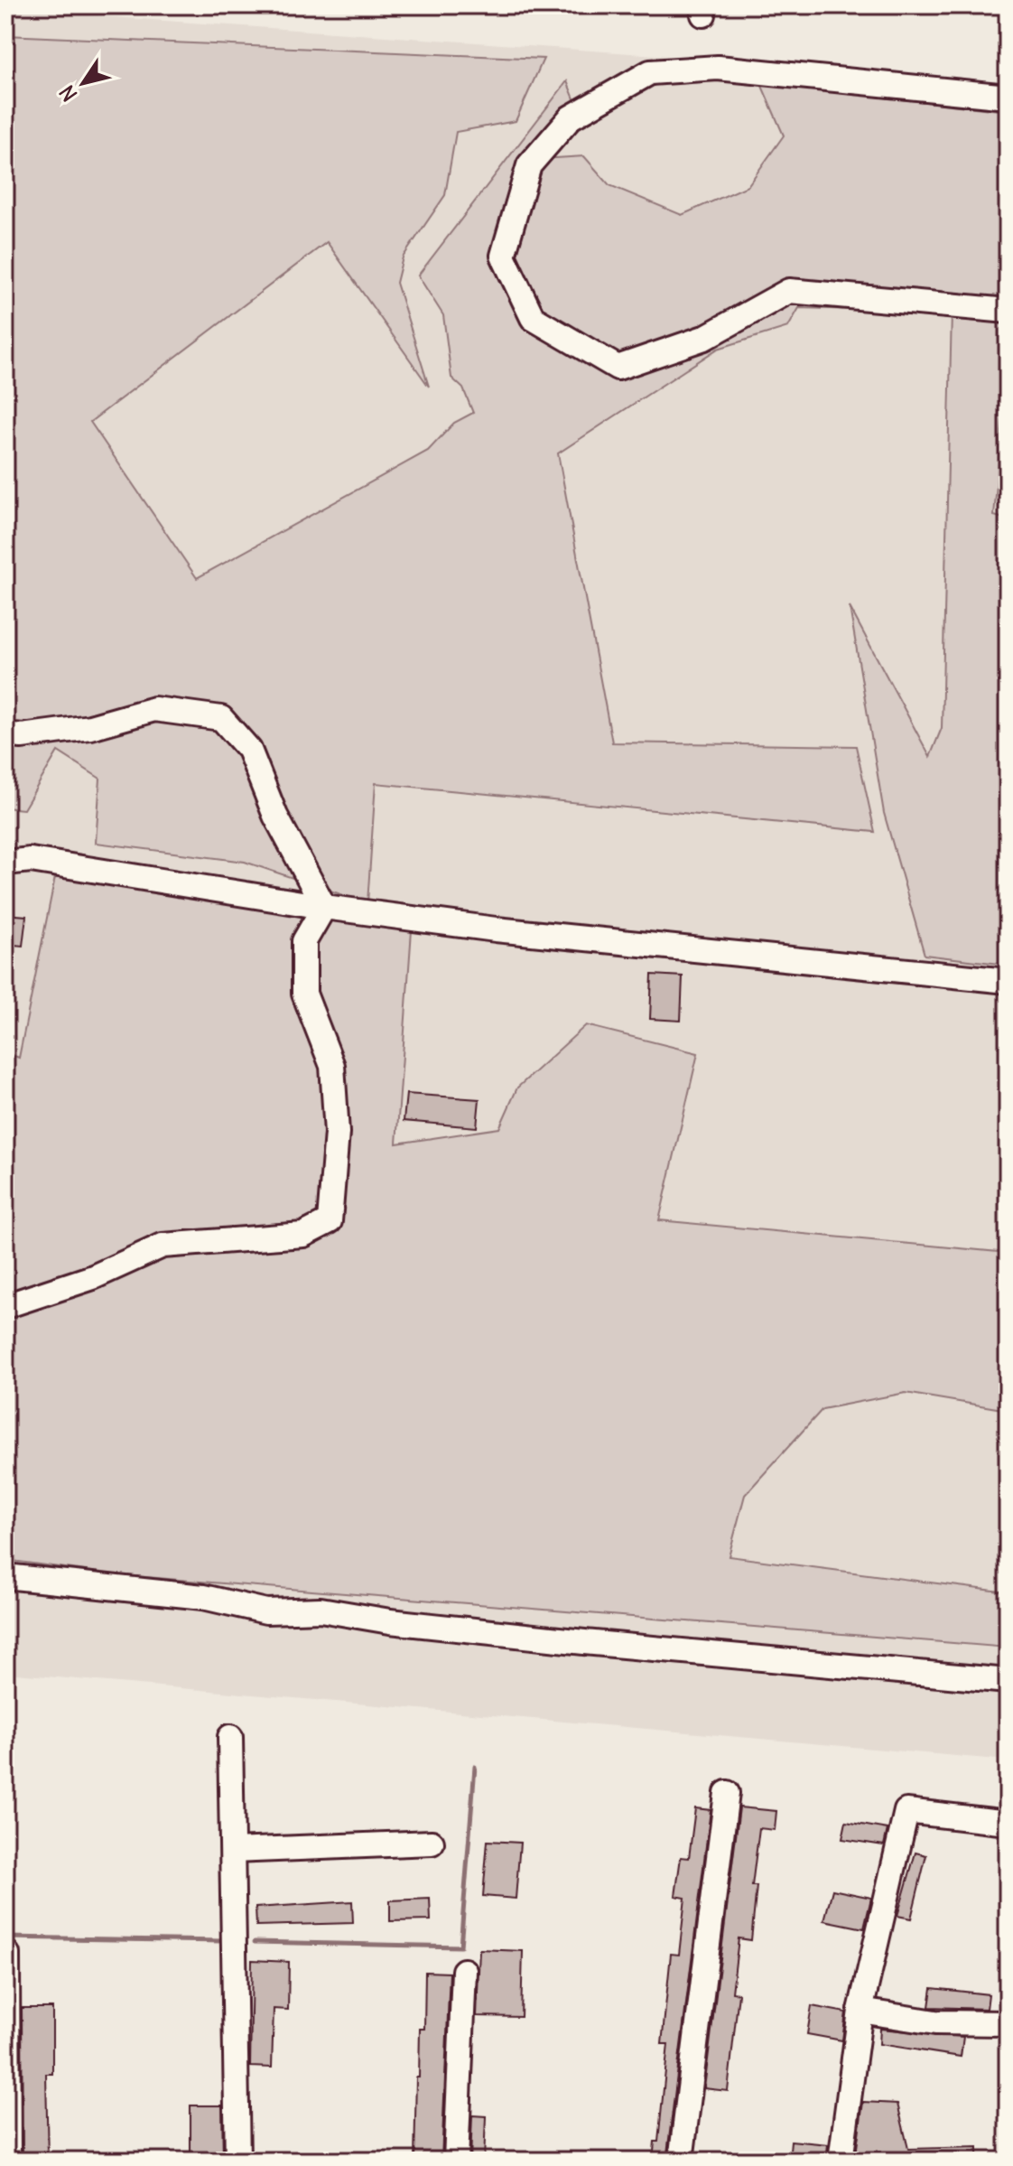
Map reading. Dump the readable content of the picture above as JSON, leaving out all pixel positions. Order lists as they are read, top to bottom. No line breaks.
{"north":"bottom left"}
